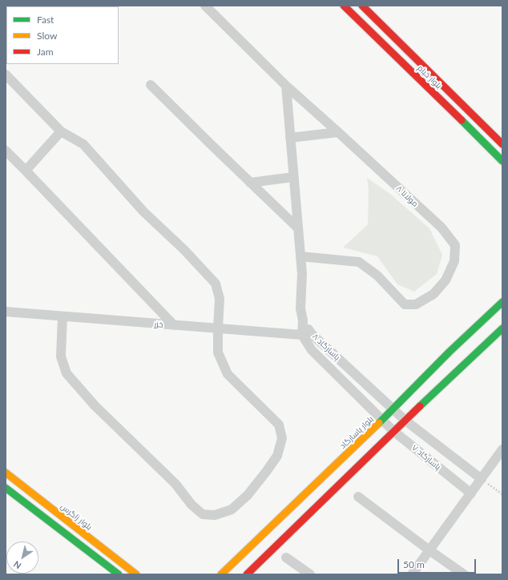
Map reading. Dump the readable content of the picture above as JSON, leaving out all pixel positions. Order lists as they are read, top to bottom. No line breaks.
{"streets":{"street":["بلوار خیام","مولانا ۸","خزر","پاسارگاد ۸","بلوار پاسارگاد","پاسارگاد ۷","بلوار زاگرس"]},"crossings":[["مولانا ۸","پاسارگاد ۸"],["خزر","پاسارگاد ۸"],["پاسارگاد ۸","بلوار پاسارگاد"],["پاسارگاد ۸","پاسارگاد ۷"],["بلوار پاسارگاد","پاسارگاد ۷"]],"legend":["Fast","Slow","Jam"],"scale_bar":"50 m","north":"bottom left"}
